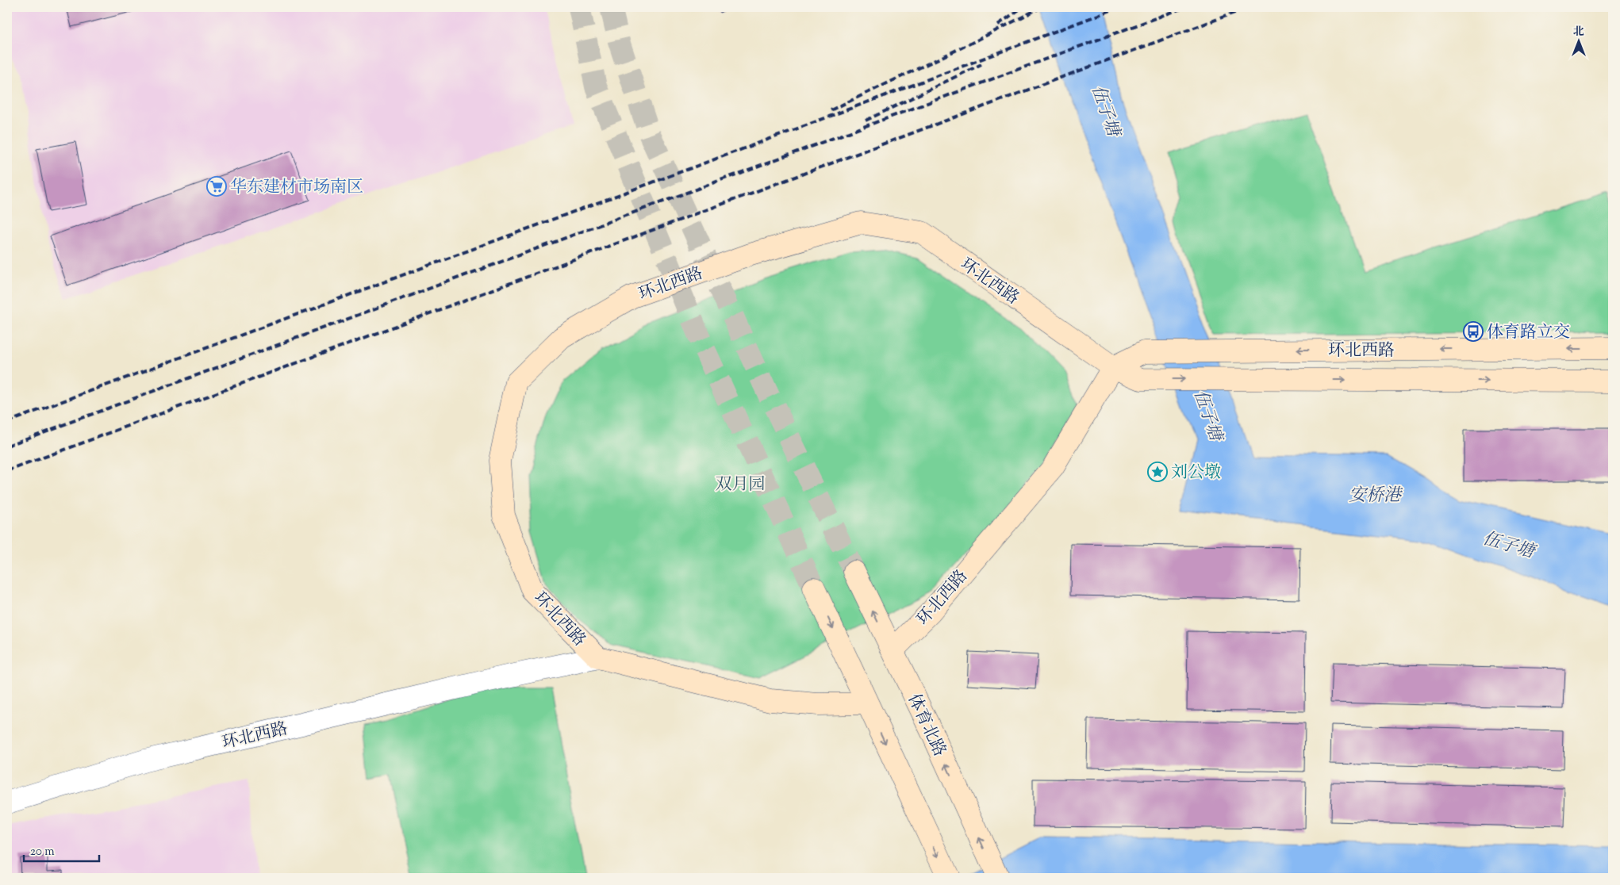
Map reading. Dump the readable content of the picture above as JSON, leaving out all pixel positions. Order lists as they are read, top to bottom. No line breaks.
{"streets":{"street":["环北西路","体育北路"]},"crossings":[["环北西路","体育北路"]],"water":["伍子塘","安桥港"],"parks":["双月园"],"places":{"supermarket":["华东建材市场南区"],"bus stop":["体育路立交"],"place":["刘公墩"]},"scale_bar":"20 m","north":"top"}
